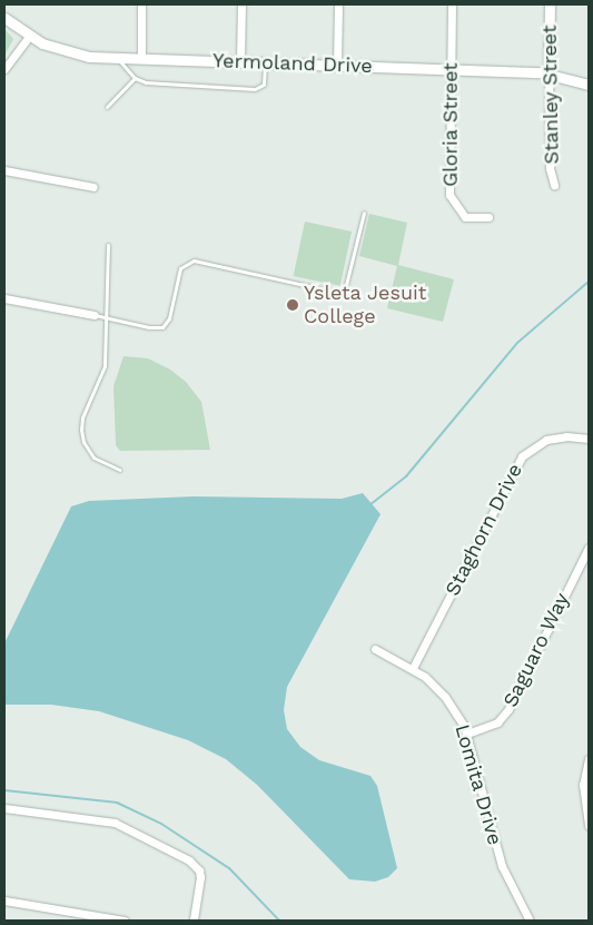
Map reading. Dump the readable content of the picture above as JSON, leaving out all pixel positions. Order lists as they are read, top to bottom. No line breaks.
{"streets":{"street":["Yermoland Drive","Stanley Street","Gloria Street","Staghorn Drive","Saguaro Way","Lomita Drive"]},"crossings":[["Yermoland Drive","Stanley Street"],["Yermoland Drive","Gloria Street"],["Staghorn Drive","Lomita Drive"],["Saguaro Way","Lomita Drive"]],"places":["Ysleta Jesuit College"]}
